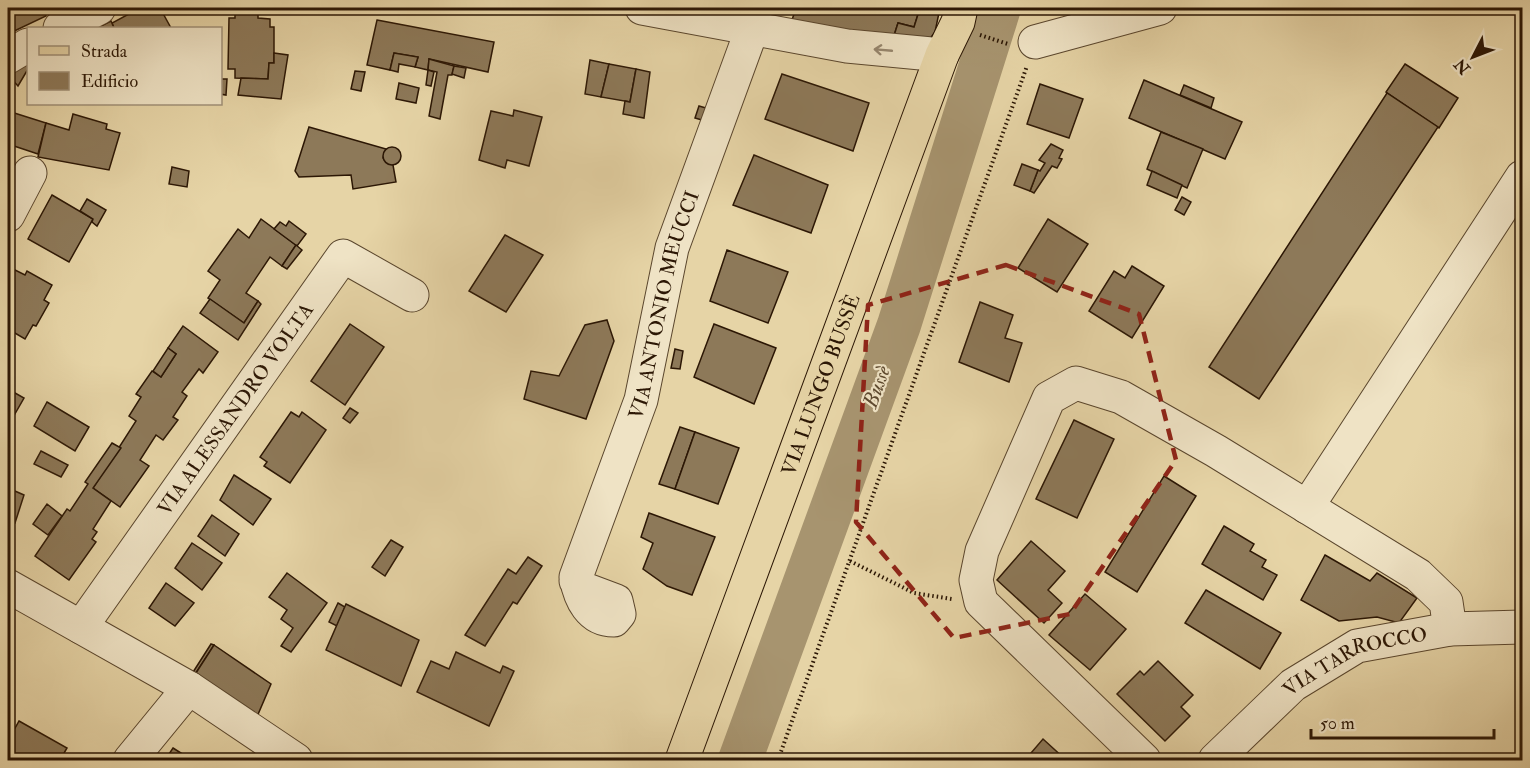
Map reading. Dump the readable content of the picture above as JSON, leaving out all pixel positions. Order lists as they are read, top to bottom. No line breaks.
{"streets":{"main road":["VIA LUNGO BUSSÈ"],"street":["VIA ANTONIO MEUCCI","VIA ALESSANDRO VOLTA","VIA TARROCCO"]},"water":["Bussè"],"legend":["Strada","Edificio"],"scale_bar":"50 m","north":"bottom left"}
